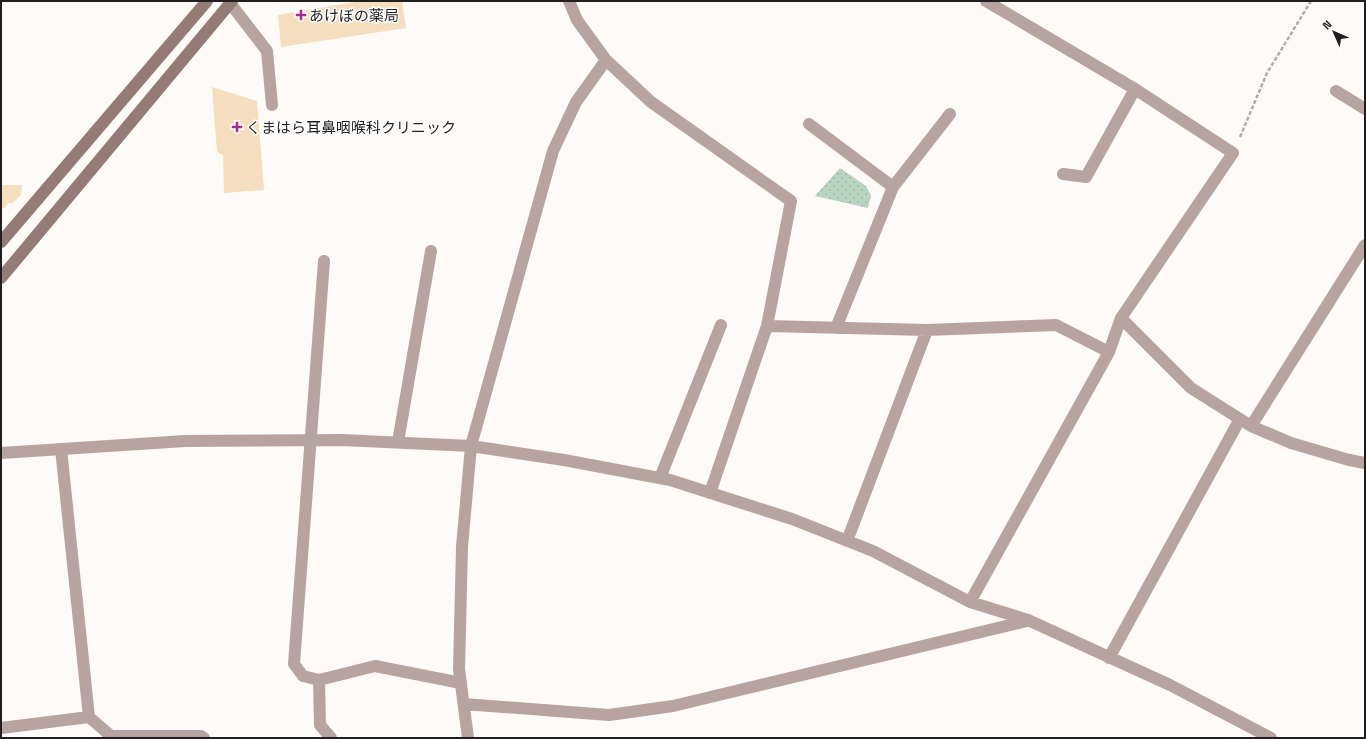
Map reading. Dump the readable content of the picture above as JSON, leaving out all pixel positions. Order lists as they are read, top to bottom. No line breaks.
{"places":{"health":["あけぼの薬局","くまはら耳鼻咽喉科クリニック"]},"north":"top left"}
